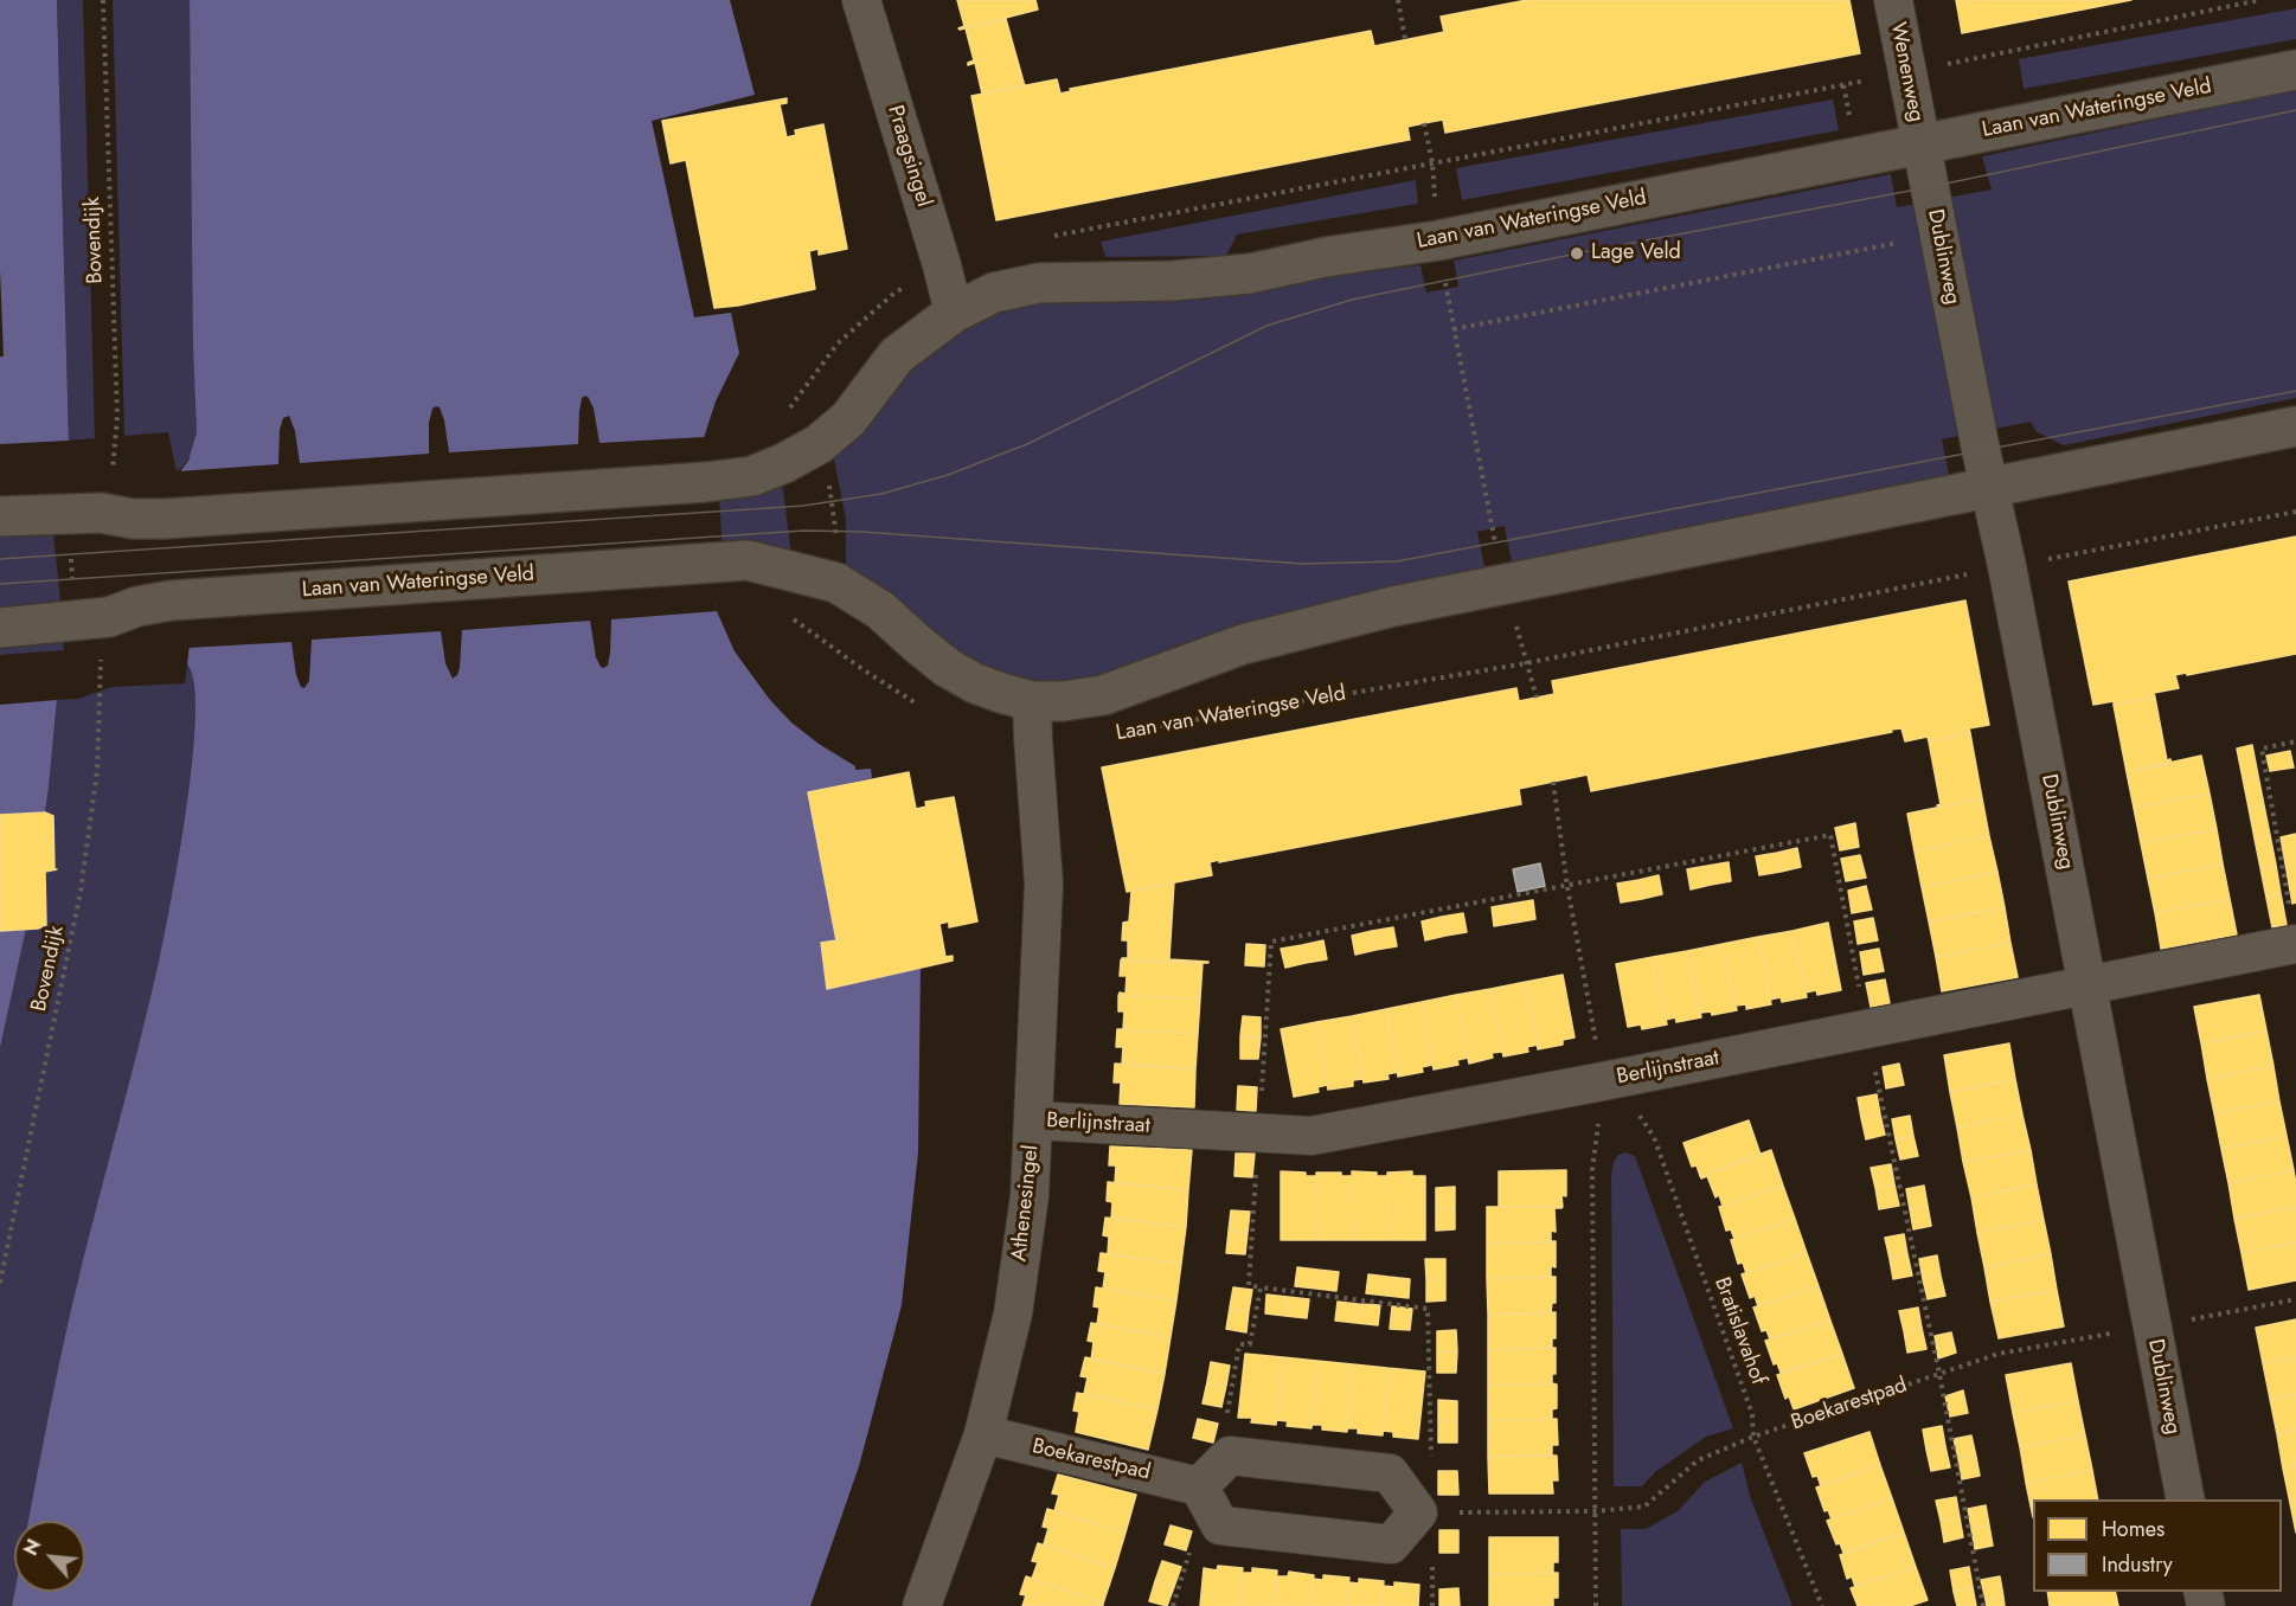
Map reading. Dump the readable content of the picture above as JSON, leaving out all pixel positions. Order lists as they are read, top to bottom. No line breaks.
{"streets":{"street":["Wenenweg","Laan van Wateringse Veld","Praagsingel","Dublinweg","Berlijnstraat","Athenesingel","Boekarestpad"],"path":["Bovendijk","Bratislavahof"]},"crossings":[["Wenenweg","Laan van Wateringse Veld"],["Wenenweg","Dublinweg"],["Laan van Wateringse Veld","Praagsingel"],["Laan van Wateringse Veld","Dublinweg"],["Laan van Wateringse Veld","Athenesingel"],["Dublinweg","Berlijnstraat"],["Dublinweg","Boekarestpad"],["Berlijnstraat","Athenesingel"],["Berlijnstraat","Bratislavahof"],["Athenesingel","Boekarestpad"],["Bratislavahof","Boekarestpad"]],"places":["Lage Veld"],"legend":["Homes","Industry"],"north":"top left"}
